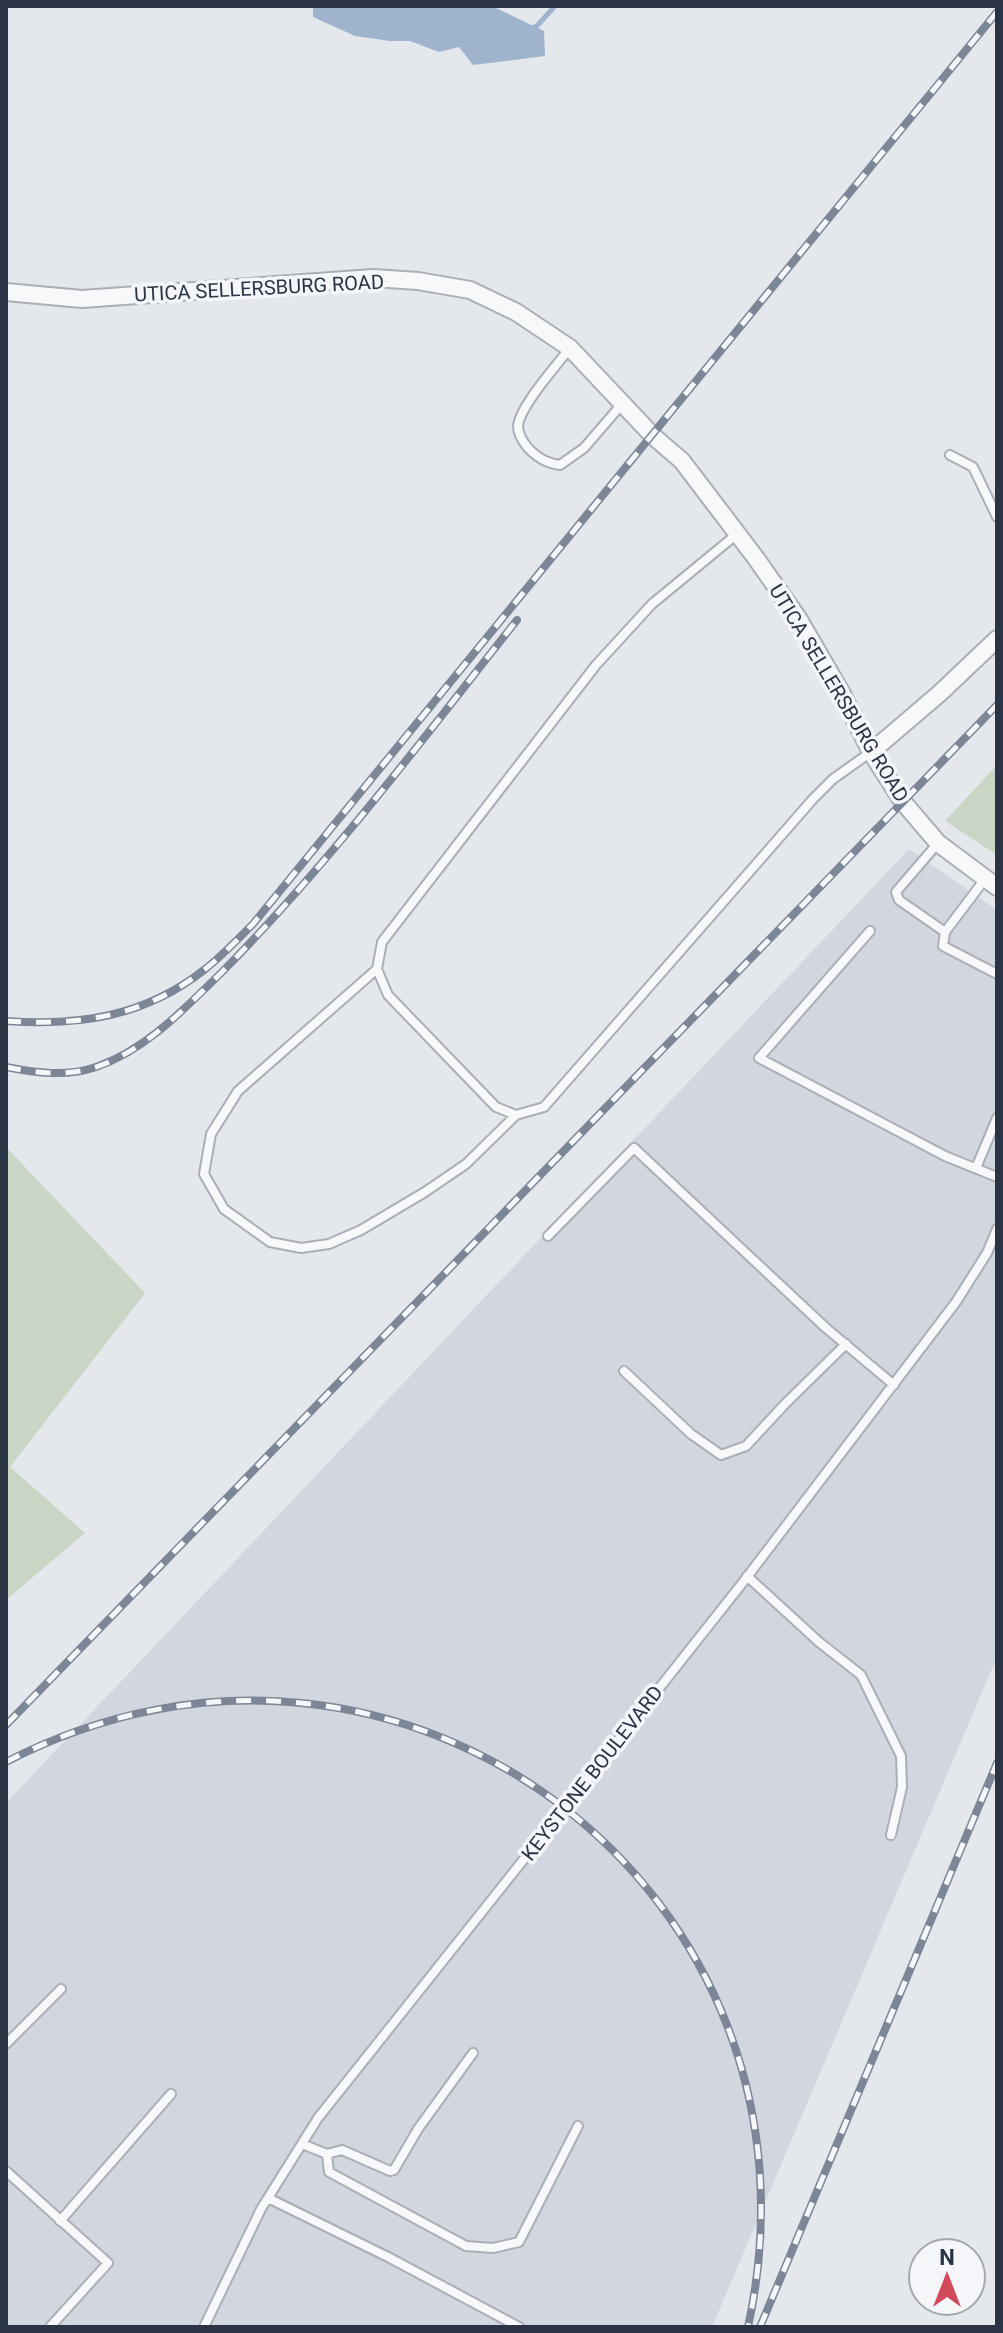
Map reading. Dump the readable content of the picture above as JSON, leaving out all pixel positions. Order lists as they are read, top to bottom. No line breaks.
{"streets":{"street":["UTICA SELLERSBURG ROAD"],"lane":["KEYSTONE BOULEVARD"]},"north":"top"}
